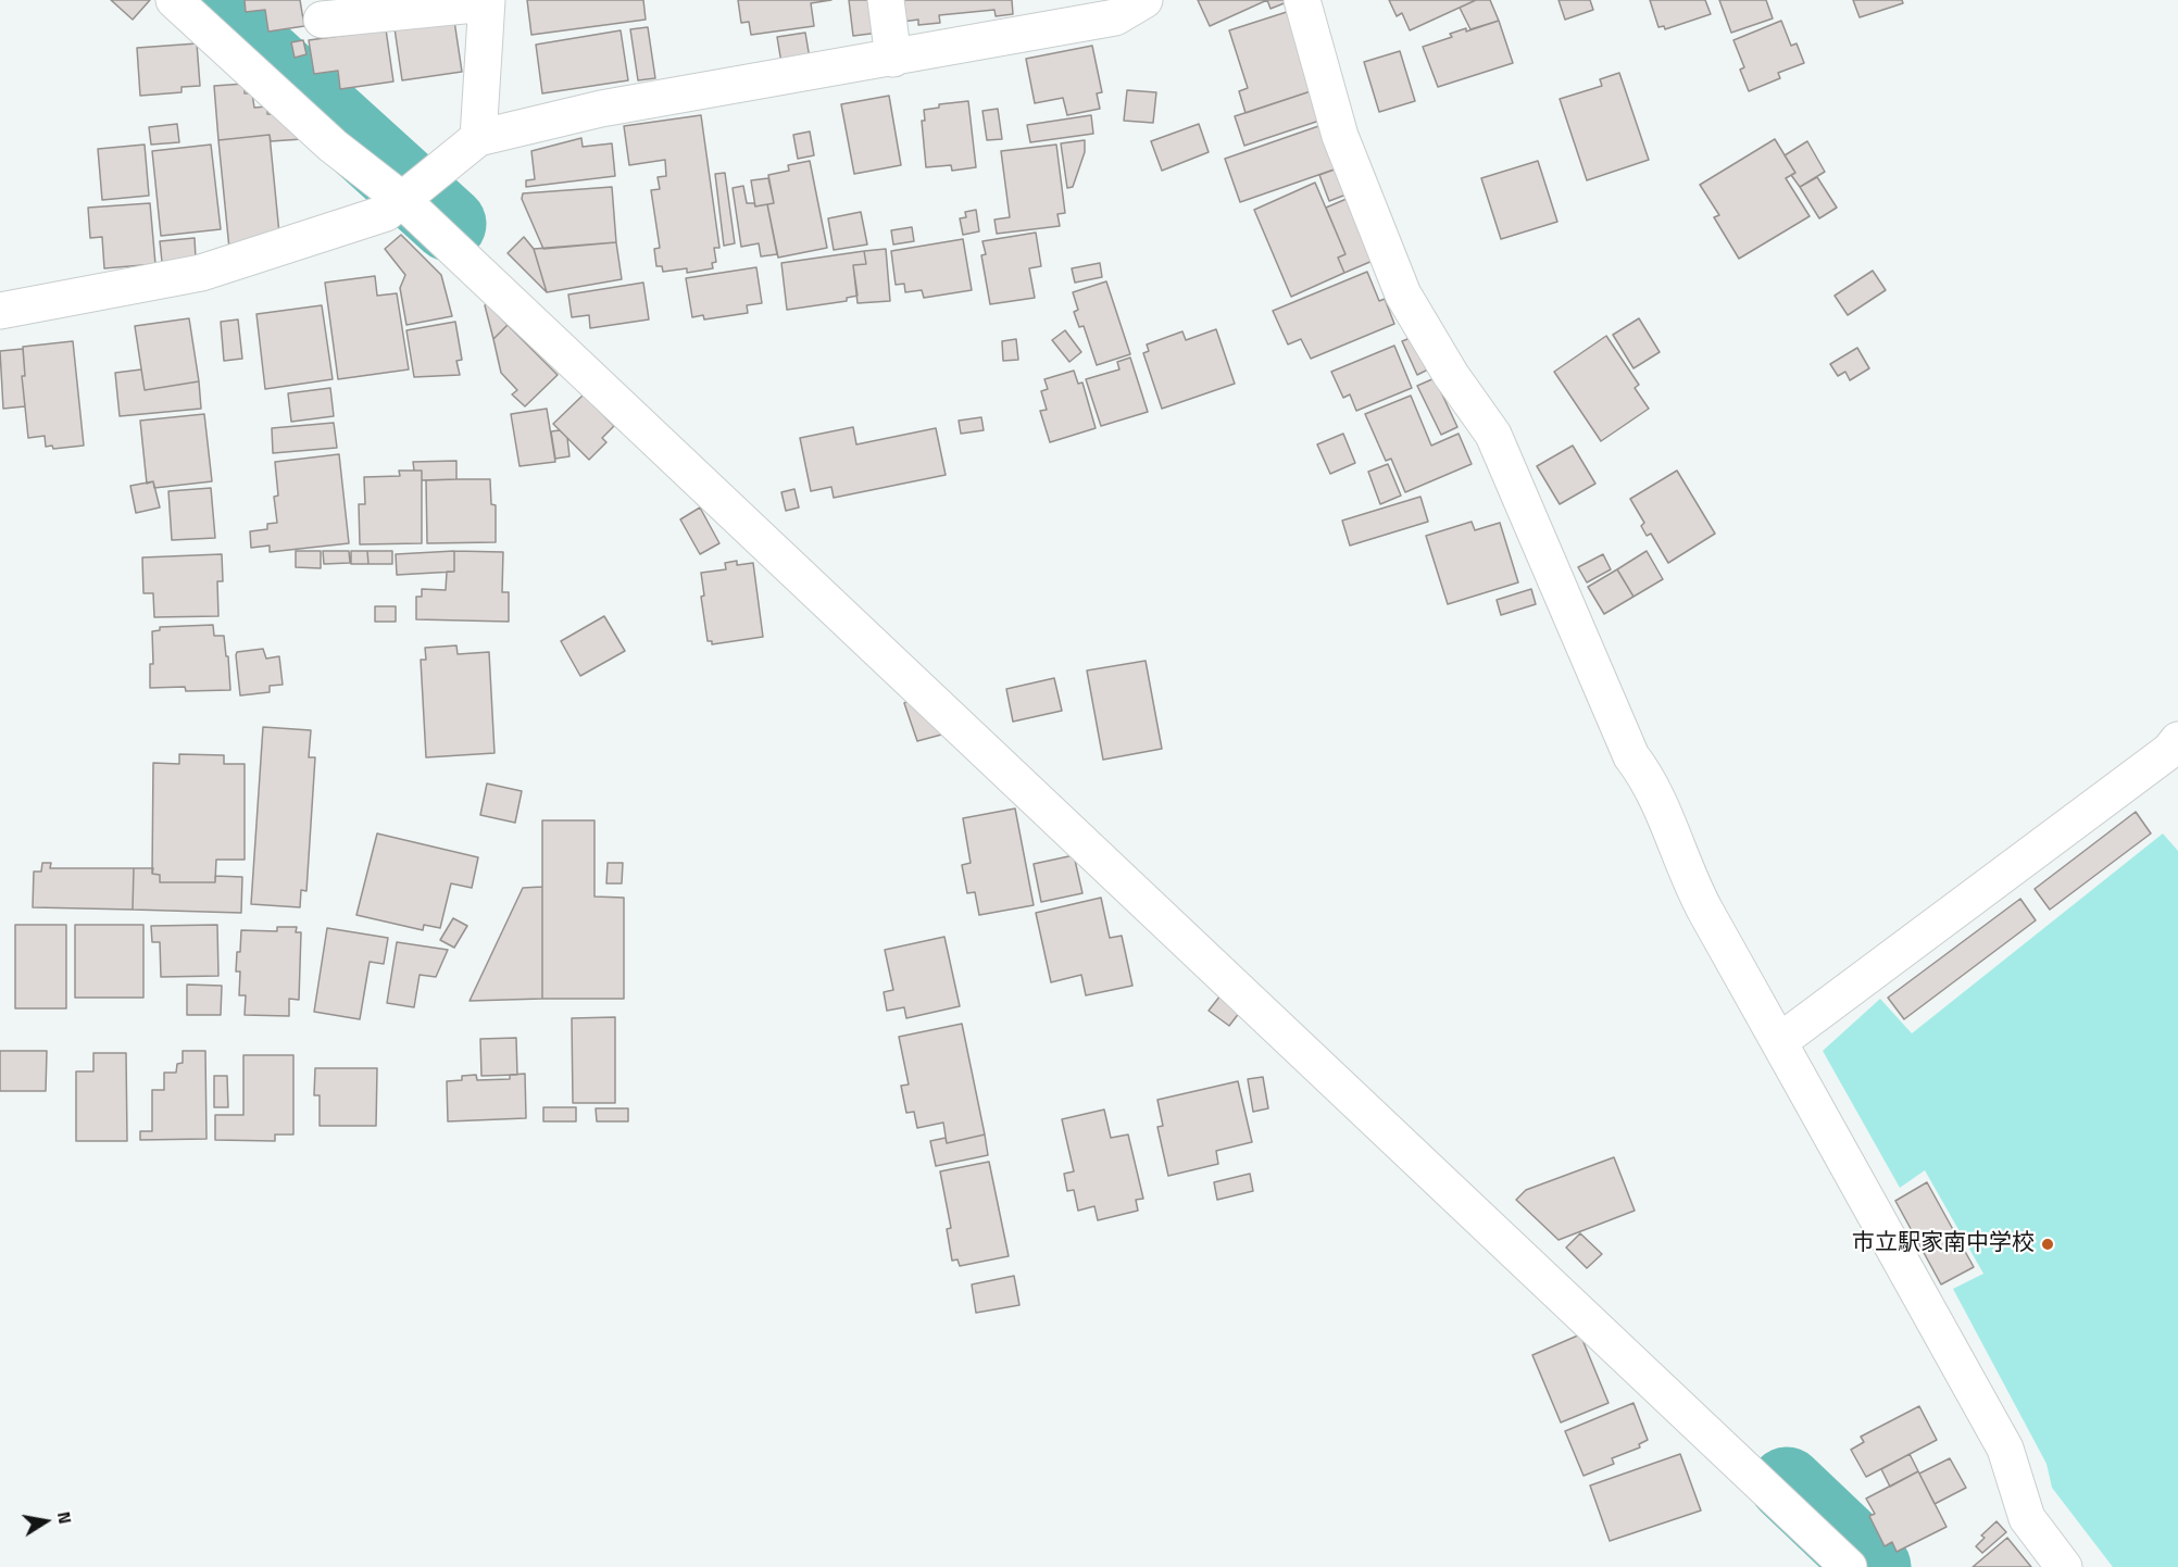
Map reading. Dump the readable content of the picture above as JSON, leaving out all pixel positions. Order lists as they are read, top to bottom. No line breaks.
{"places":["市立駅家南中学校"],"north":"right"}
